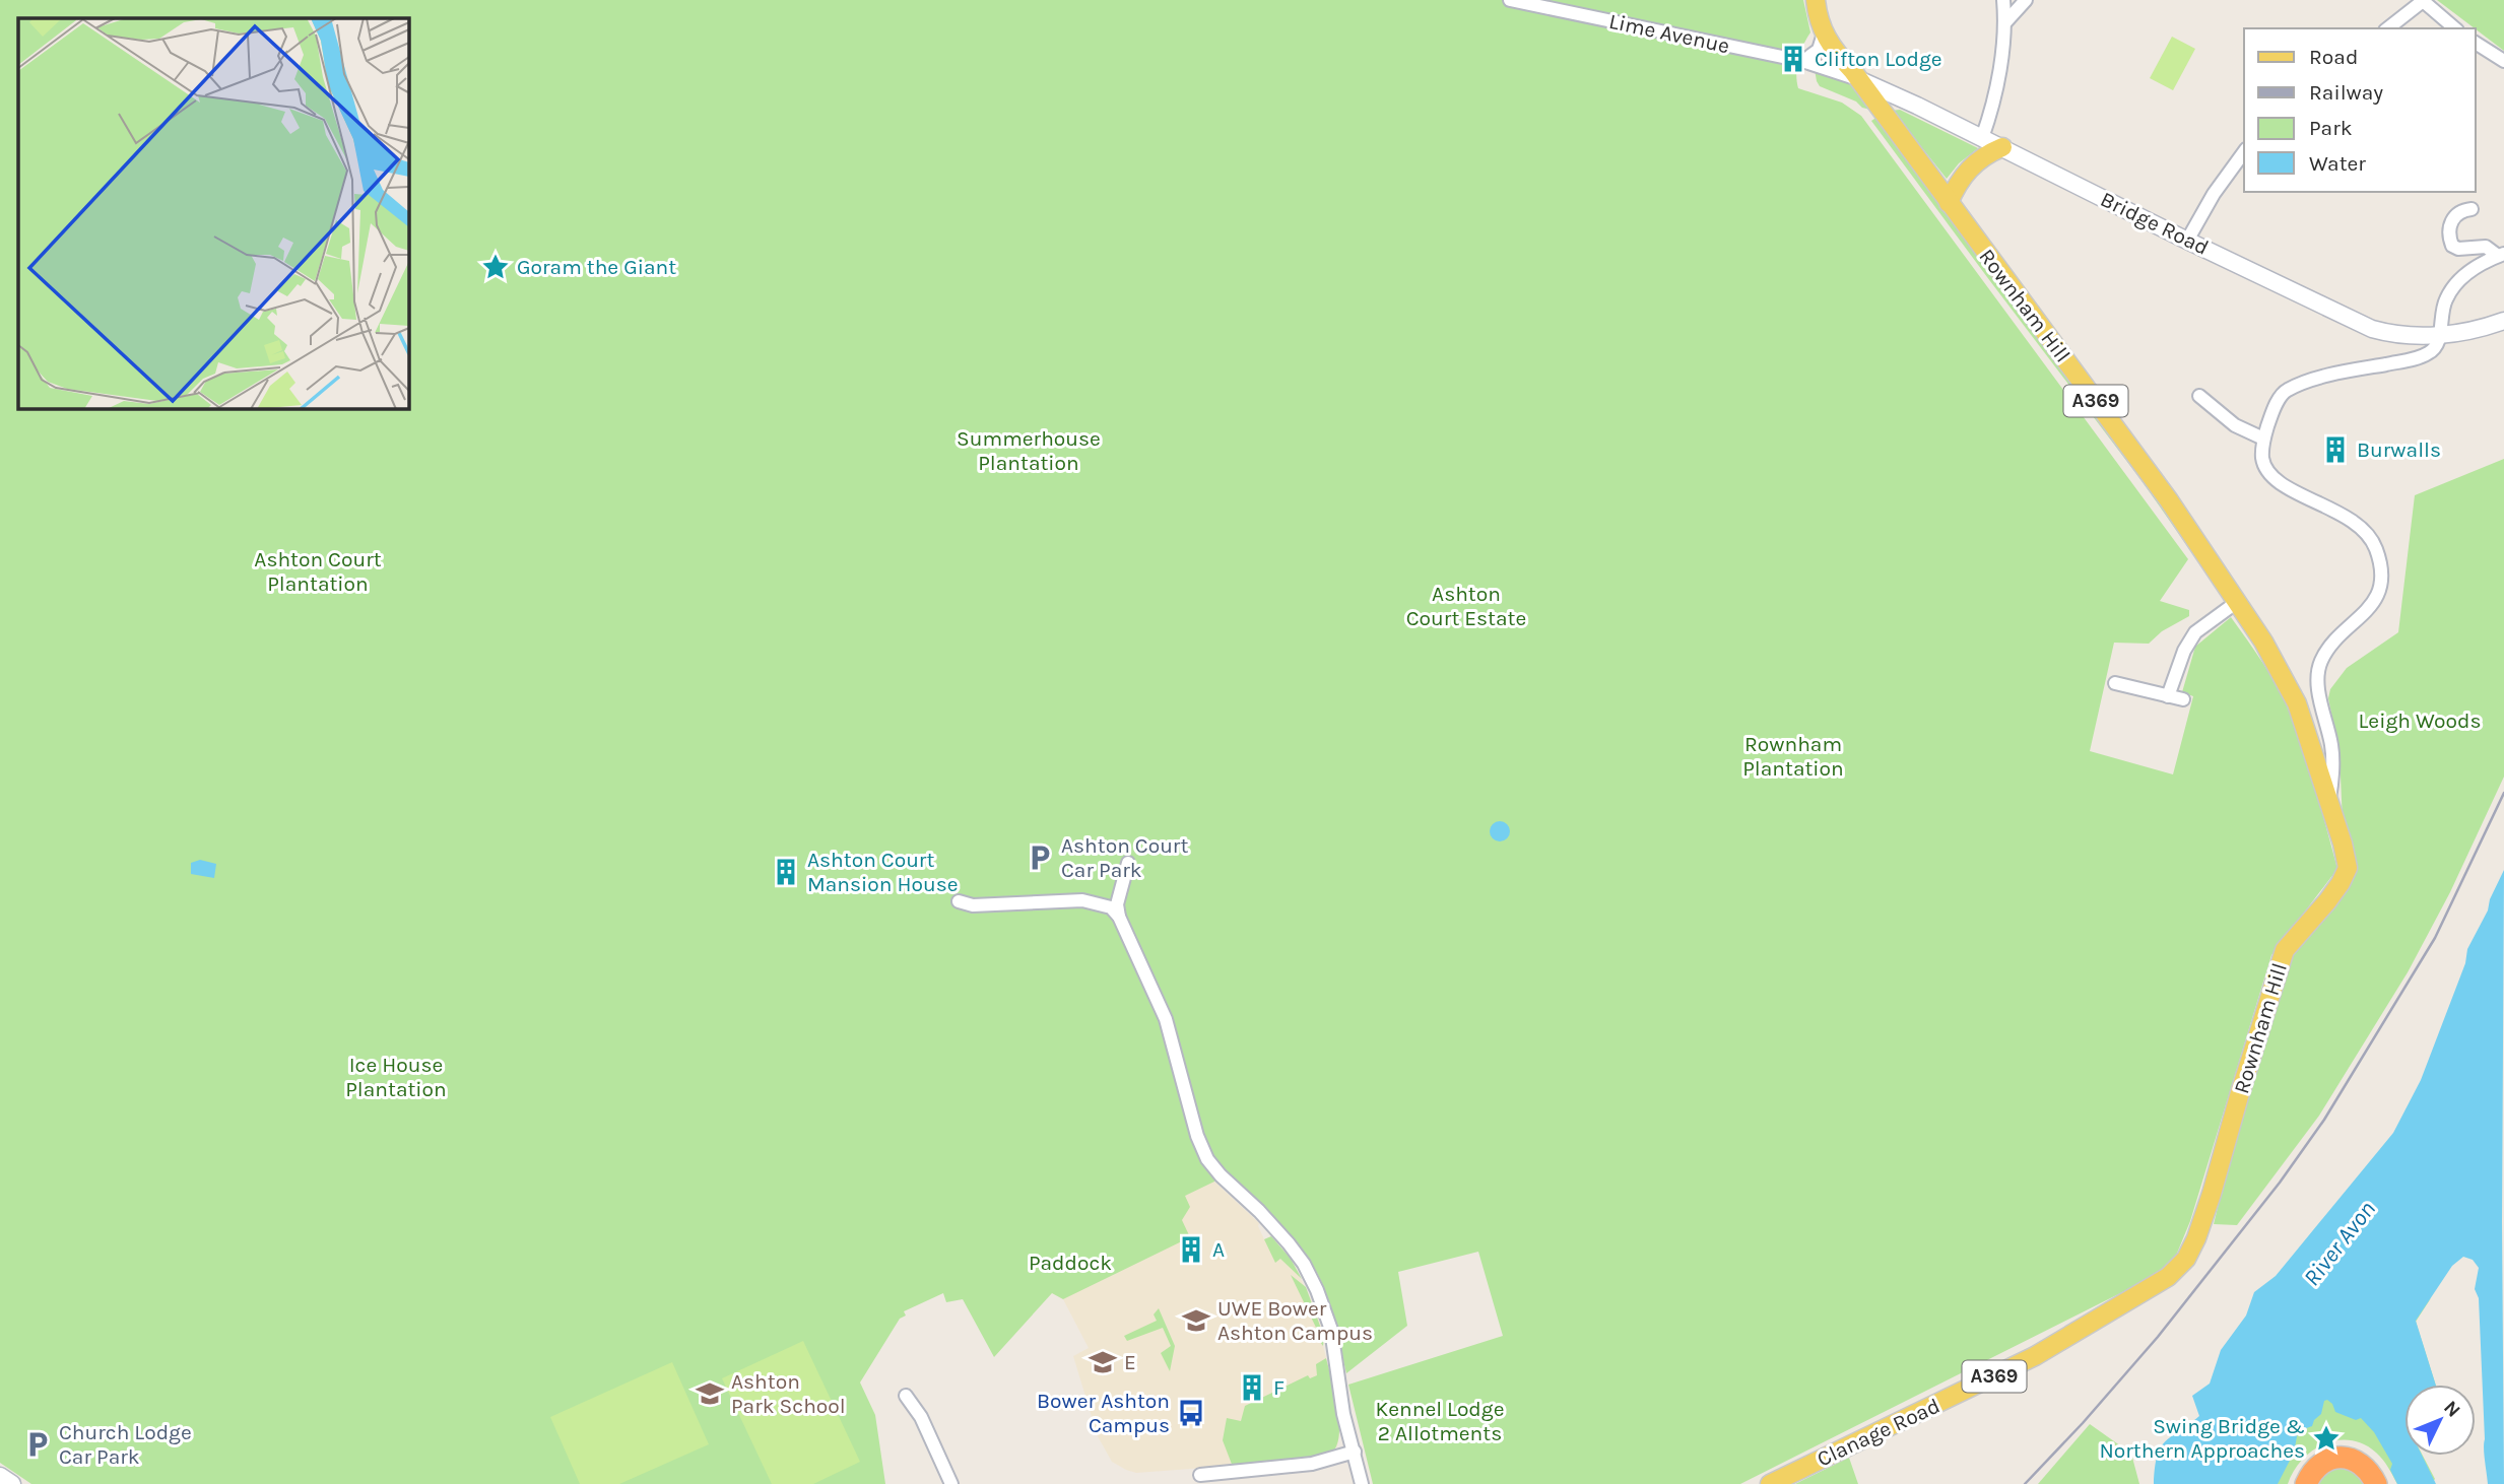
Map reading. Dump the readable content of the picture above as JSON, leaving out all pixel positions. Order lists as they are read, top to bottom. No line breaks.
{"streets":{"main road":["Bridge Road","Rownham Hill","A369","Clanage Road"],"street":["Lime Avenue"]},"crossings":[["Lime Avenue","Bridge Road"],["Lime Avenue","Rownham Hill"],["Lime Avenue","A369"],["Bridge Road","Rownham Hill"],["Bridge Road","A369"],["Rownham Hill","A369"],["Rownham Hill","Clanage Road"]],"water":["River Avon"],"parks":["Summerhouse Plantation","Ashton Court Plantation","Ashton Court Estate","Leigh Woods","Rownham Plantation","Ice House Plantation","Paddock","Kennel Lodge 2 Allotments"],"places":{"building":["Clifton Lodge","Burwalls","Ashton Court Mansion House","A","F"],"place":["Goram the Giant","Swing Bridge & Northern Approaches"],"parking":["Ashton Court Car Park","Church Lodge Car Park"],"school or university":["UWE Bower Ashton Campus","E","Ashton Park School"],"bus stop":["Bower Ashton Campus"]},"legend":["Road","Railway","Park","Water"],"north":"top right"}
